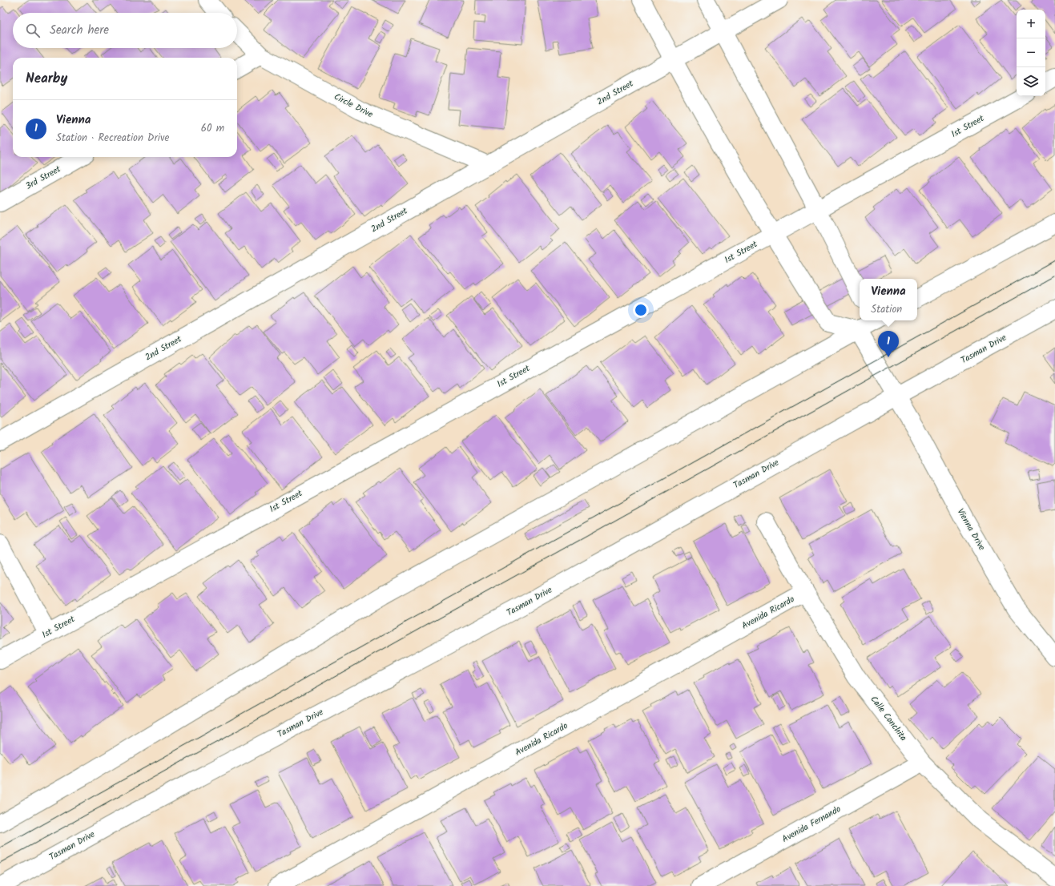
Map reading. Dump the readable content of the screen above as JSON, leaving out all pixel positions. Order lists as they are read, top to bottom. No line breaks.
{"streets":{"street":["2nd Street","Circle Drive","1st Street","3rd Street","Tasman Drive","Vienna Drive","Avenida Ricardo","Calle Conchita","Avenida Fernando"]},"crossings":[["2nd Street","Circle Drive"],["Tasman Drive","Vienna Drive"],["Avenida Ricardo","Calle Conchita"],["Calle Conchita","Avenida Fernando"]],"page":{"map_buttons":["+","−"],"search":"Search here","heading":"Nearby","list":[{"mark":"1","name":"Vienna","note":"Station · Recreation Drive","value":"60 m"}],"popup":["Vienna","Station"],"pins":"1"}}
